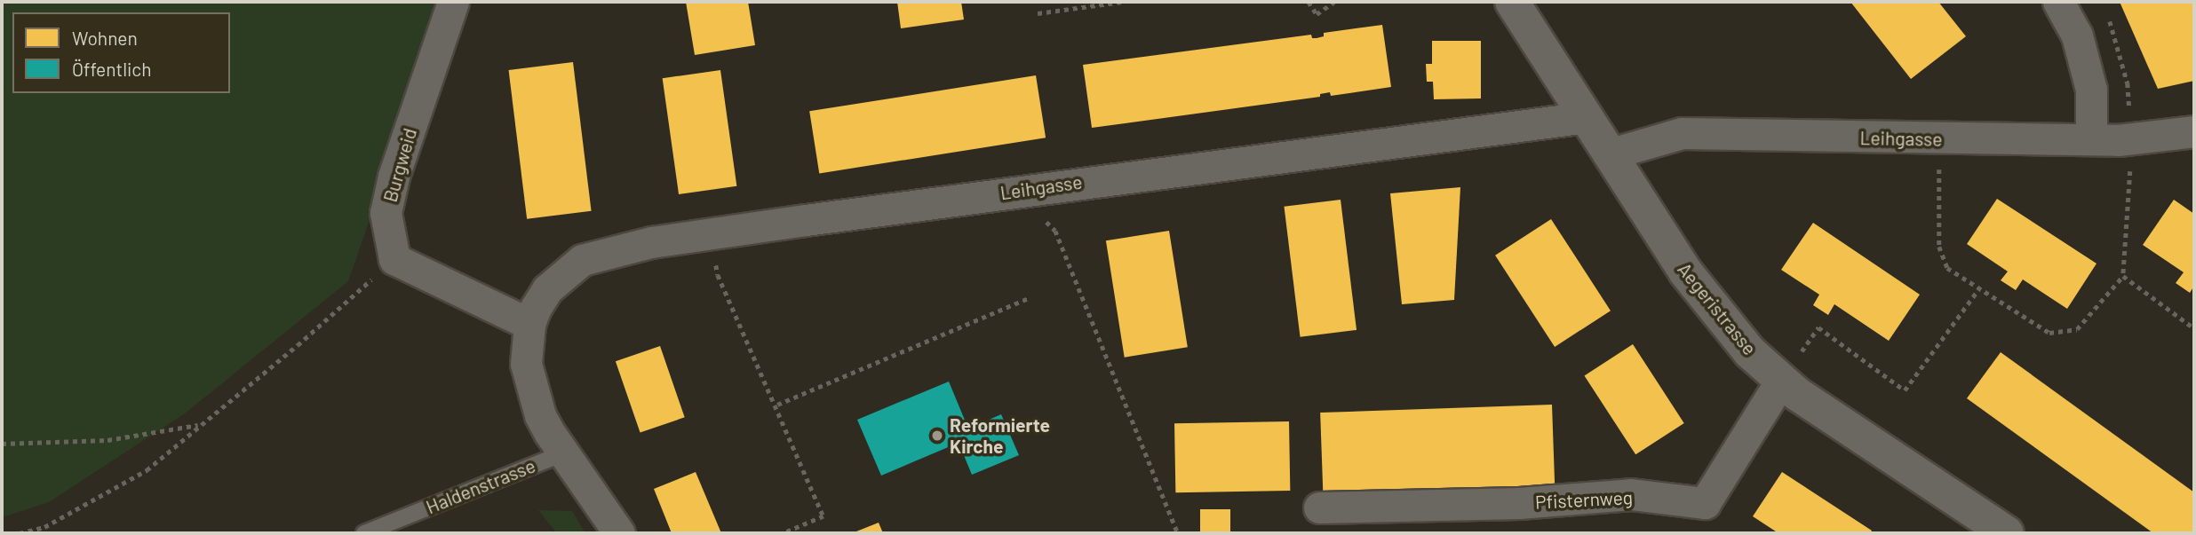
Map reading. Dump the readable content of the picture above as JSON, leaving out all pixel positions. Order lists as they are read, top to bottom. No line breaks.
{"streets":{"street":["Leihgasse","Burgweid","Aegeristrasse","Haldenstrasse","Pfisternweg"]},"crossings":[["Leihgasse","Aegeristrasse"],["Leihgasse","Haldenstrasse"],["Aegeristrasse","Pfisternweg"]],"places":["Reformierte Kirche"],"legend":["Wohnen","Öffentlich"]}
